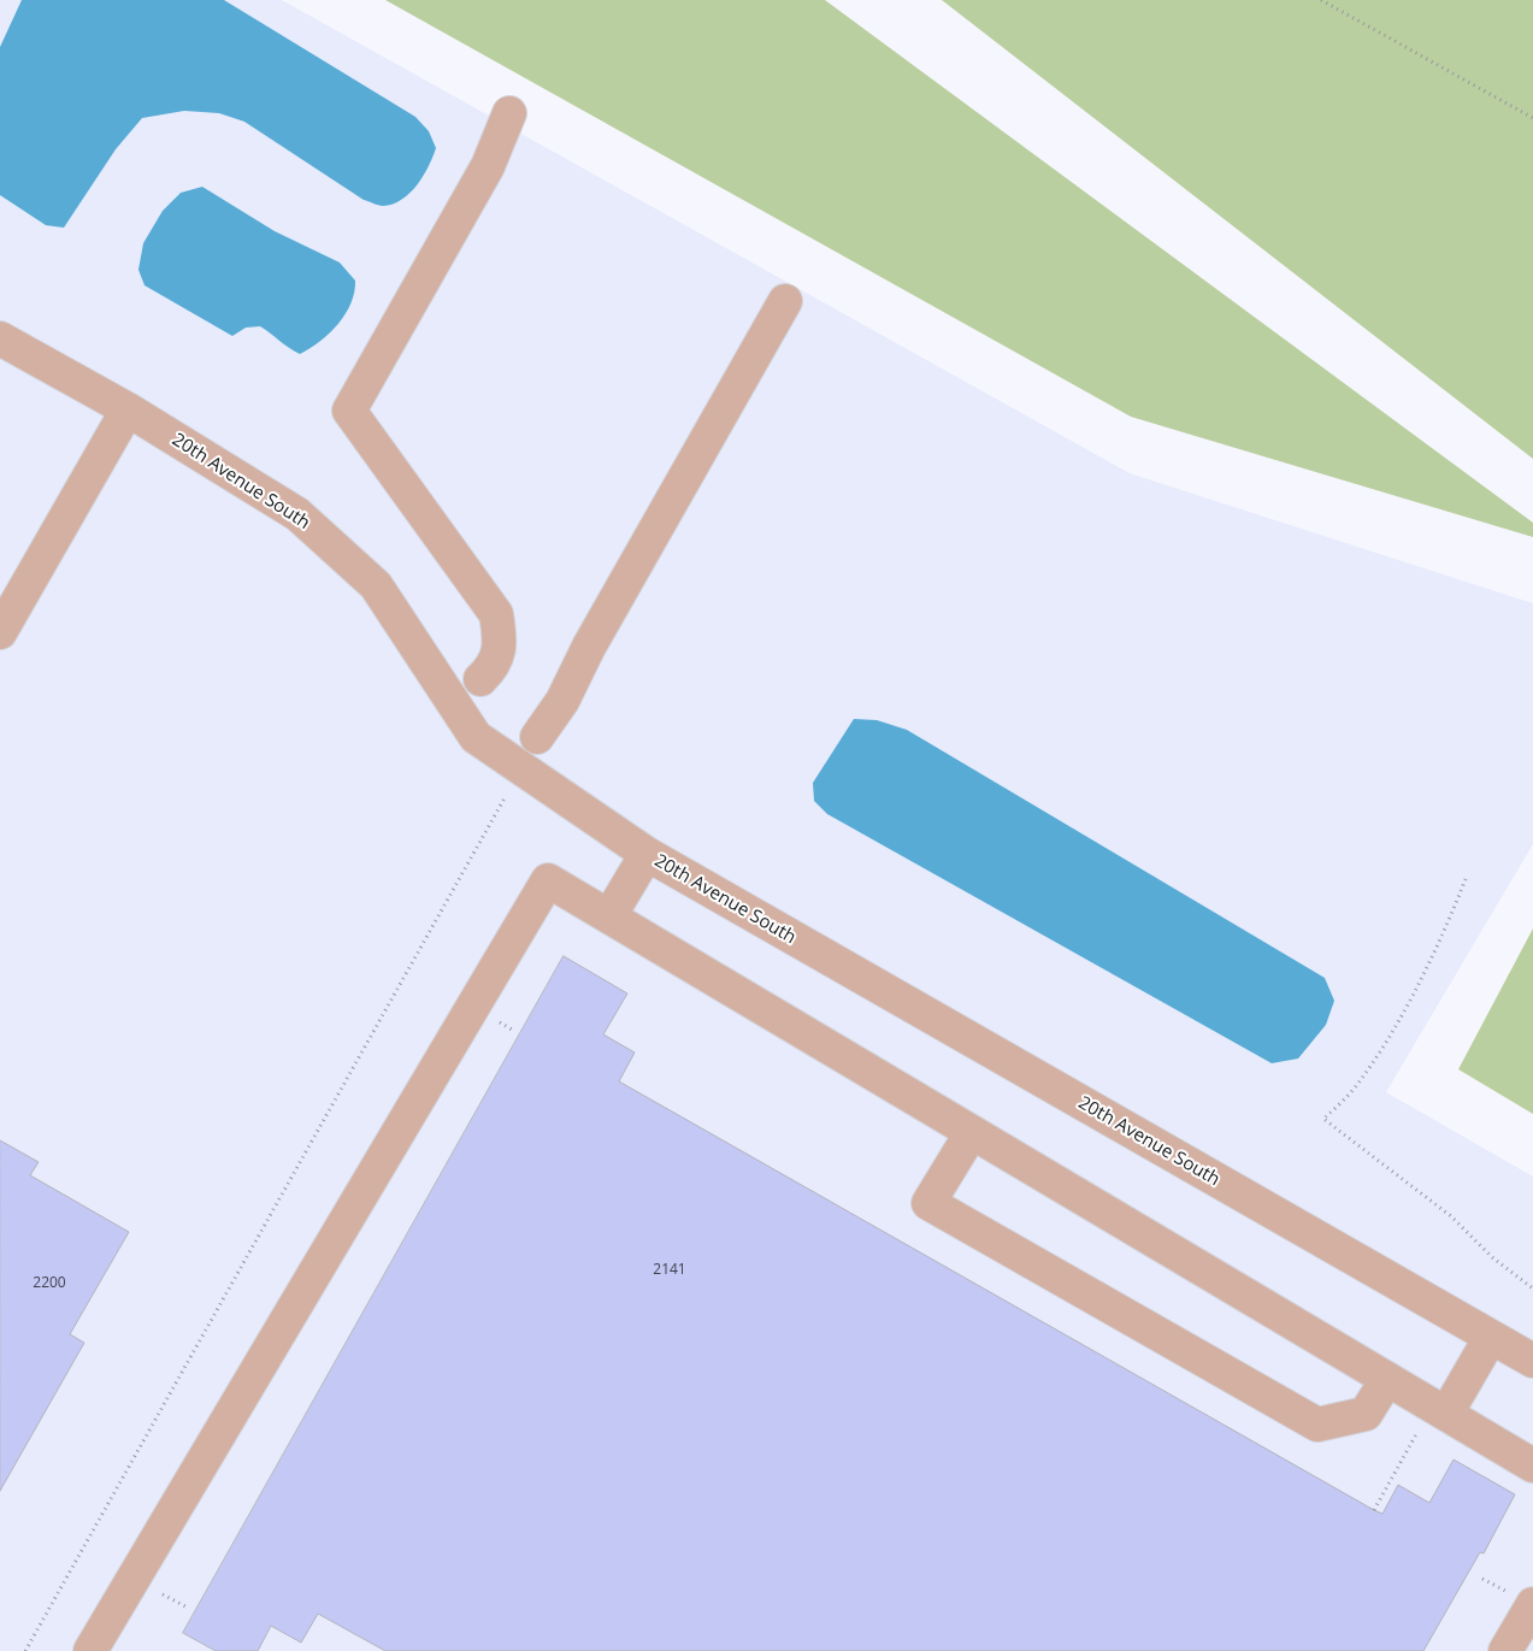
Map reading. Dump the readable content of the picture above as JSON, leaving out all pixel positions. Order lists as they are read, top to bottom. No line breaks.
{"streets":{"street":["20th Avenue South"]},"house_numbers":["2141","2200"]}
